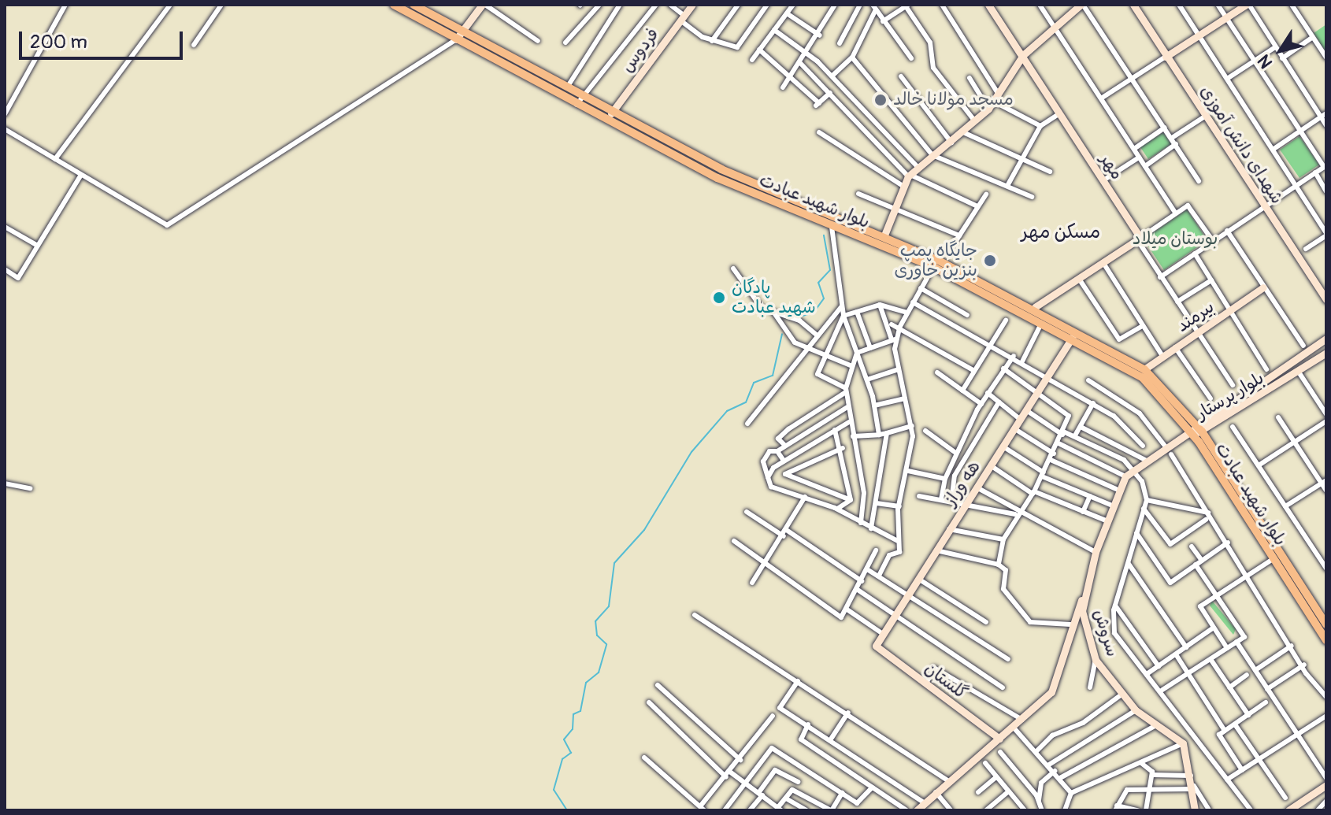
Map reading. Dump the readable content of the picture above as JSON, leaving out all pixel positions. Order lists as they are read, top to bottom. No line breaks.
{"streets":{"main road":["بلوار شهید عبادت"],"street":["فردوس","شهدای دانش آموزی","مهر","بیرمند","بلوار پرستار","هه وراز","سروش","گلستان"]},"crossings":[["فردوس","بلوار شهید عبادت"],["بلوار شهید عبادت","بیرمند"],["بلوار شهید عبادت","بلوار پرستار"],["بلوار شهید عبادت","هه وراز"],["بلوار شهید عبادت","سروش"],["بلوار پرستار","سروش"],["هه وراز","گلستان"]],"districts":["مسکن مهر"],"parks":["بوستان میلاد"],"places":["مسجد مولانا خالد","جایگاه پمپ بنزین خاوری","پادگان شهید عبادت"],"scale_bar":"200 m","north":"bottom left"}
